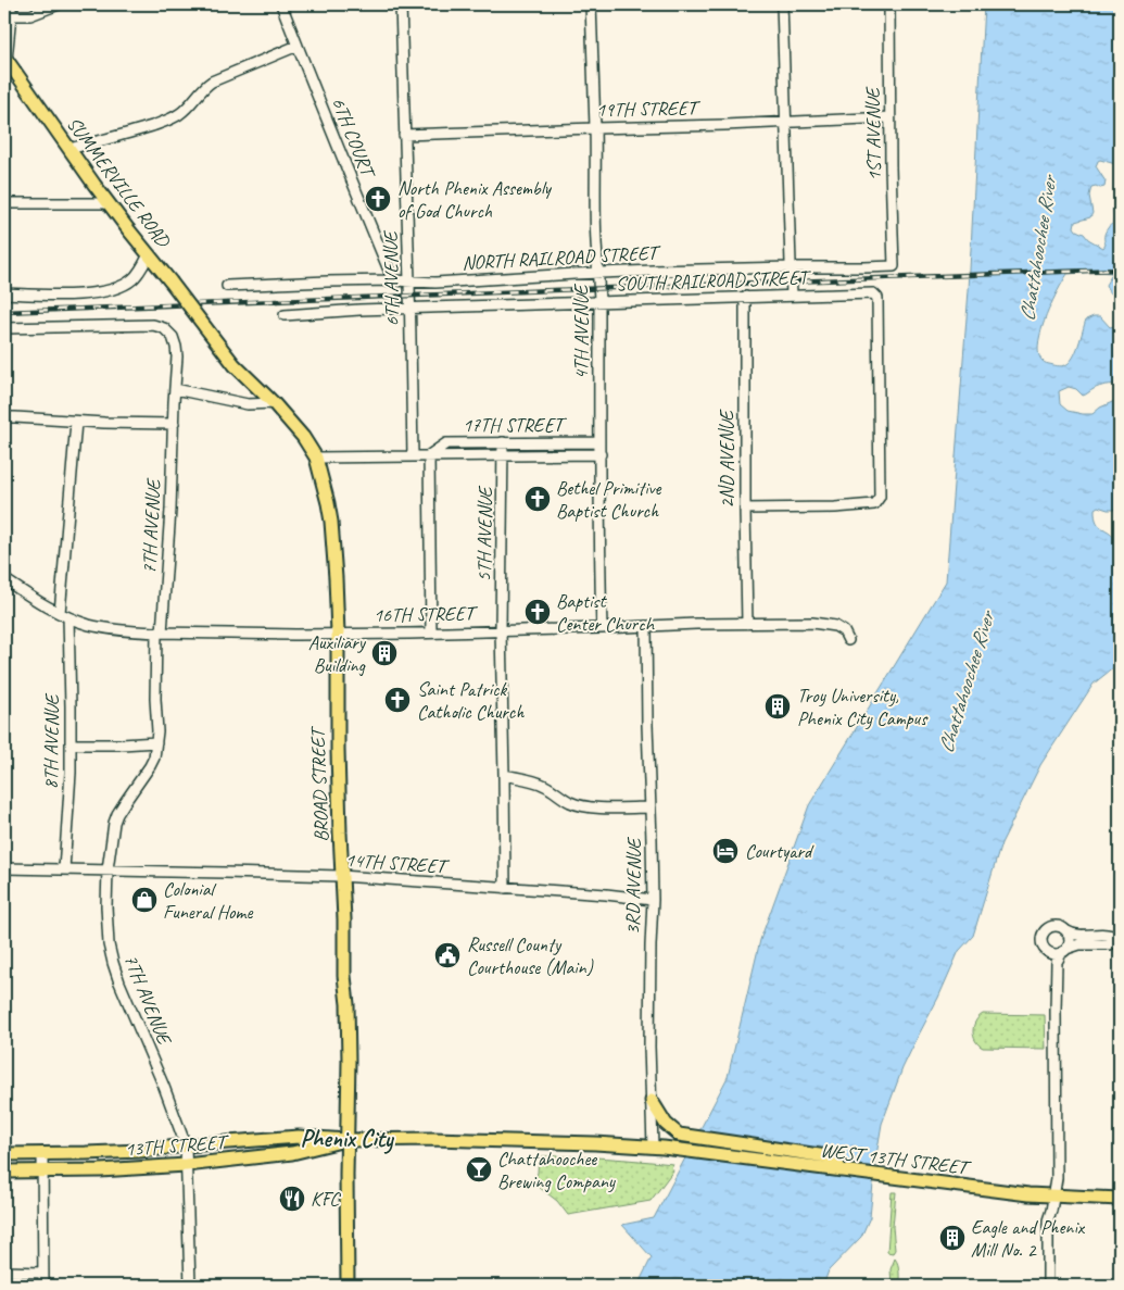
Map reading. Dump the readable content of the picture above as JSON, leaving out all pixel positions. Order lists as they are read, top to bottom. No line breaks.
{"streets":{"main road":["SUMMERVILLE ROAD","BROAD STREET","13TH STREET","WEST 13TH STREET"],"street":["19TH STREET","1ST AVENUE","6TH COURT","NORTH RAILROAD STREET","6TH AVENUE","SOUTH RAILROAD STREET","4TH AVENUE","17TH STREET","2ND AVENUE","7TH AVENUE","5TH AVENUE","16TH STREET","8TH AVENUE","14TH STREET","3RD AVENUE"]},"crossings":[["19TH STREET","1ST AVENUE"],["19TH STREET","6TH AVENUE"],["19TH STREET","4TH AVENUE"],["1ST AVENUE","NORTH RAILROAD STREET"],["6TH COURT","NORTH RAILROAD STREET"],["SUMMERVILLE ROAD","BROAD STREET"],["NORTH RAILROAD STREET","6TH AVENUE"],["NORTH RAILROAD STREET","4TH AVENUE"],["6TH AVENUE","SOUTH RAILROAD STREET"],["6TH AVENUE","17TH STREET"],["SOUTH RAILROAD STREET","4TH AVENUE"],["SOUTH RAILROAD STREET","2ND AVENUE"],["4TH AVENUE","17TH STREET"],["4TH AVENUE","16TH STREET"],["17TH STREET","5TH AVENUE"],["17TH STREET","BROAD STREET"],["2ND AVENUE","16TH STREET"],["7TH AVENUE","16TH STREET"],["7TH AVENUE","14TH STREET"],["7TH AVENUE","13TH STREET"],["5TH AVENUE","16TH STREET"],["5TH AVENUE","14TH STREET"],["16TH STREET","8TH AVENUE"],["16TH STREET","BROAD STREET"],["16TH STREET","3RD AVENUE"],["8TH AVENUE","14TH STREET"],["BROAD STREET","14TH STREET"],["BROAD STREET","13TH STREET"],["14TH STREET","3RD AVENUE"],["3RD AVENUE","13TH STREET"],["3RD AVENUE","WEST 13TH STREET"],["13TH STREET","WEST 13TH STREET"]],"districts":["Phenix City"],"water":["Chattahoochee River"],"places":{"church":["North Phenix Assembly of God Church","Bethel Primitive Baptist Church","Baptist Center Church","Saint Patrick Catholic Church"],"building":["Auxiliary Building","Troy University, Phenix City Campus","Eagle and Phenix Mill No. 2"],"hotel":["Courtyard"],"shop":["Colonial Funeral Home"],"public building":["Russell County Courthouse (Main)"],"bar":["Chattahoochee Brewing Company"],"restaurant":["KFC"]}}
